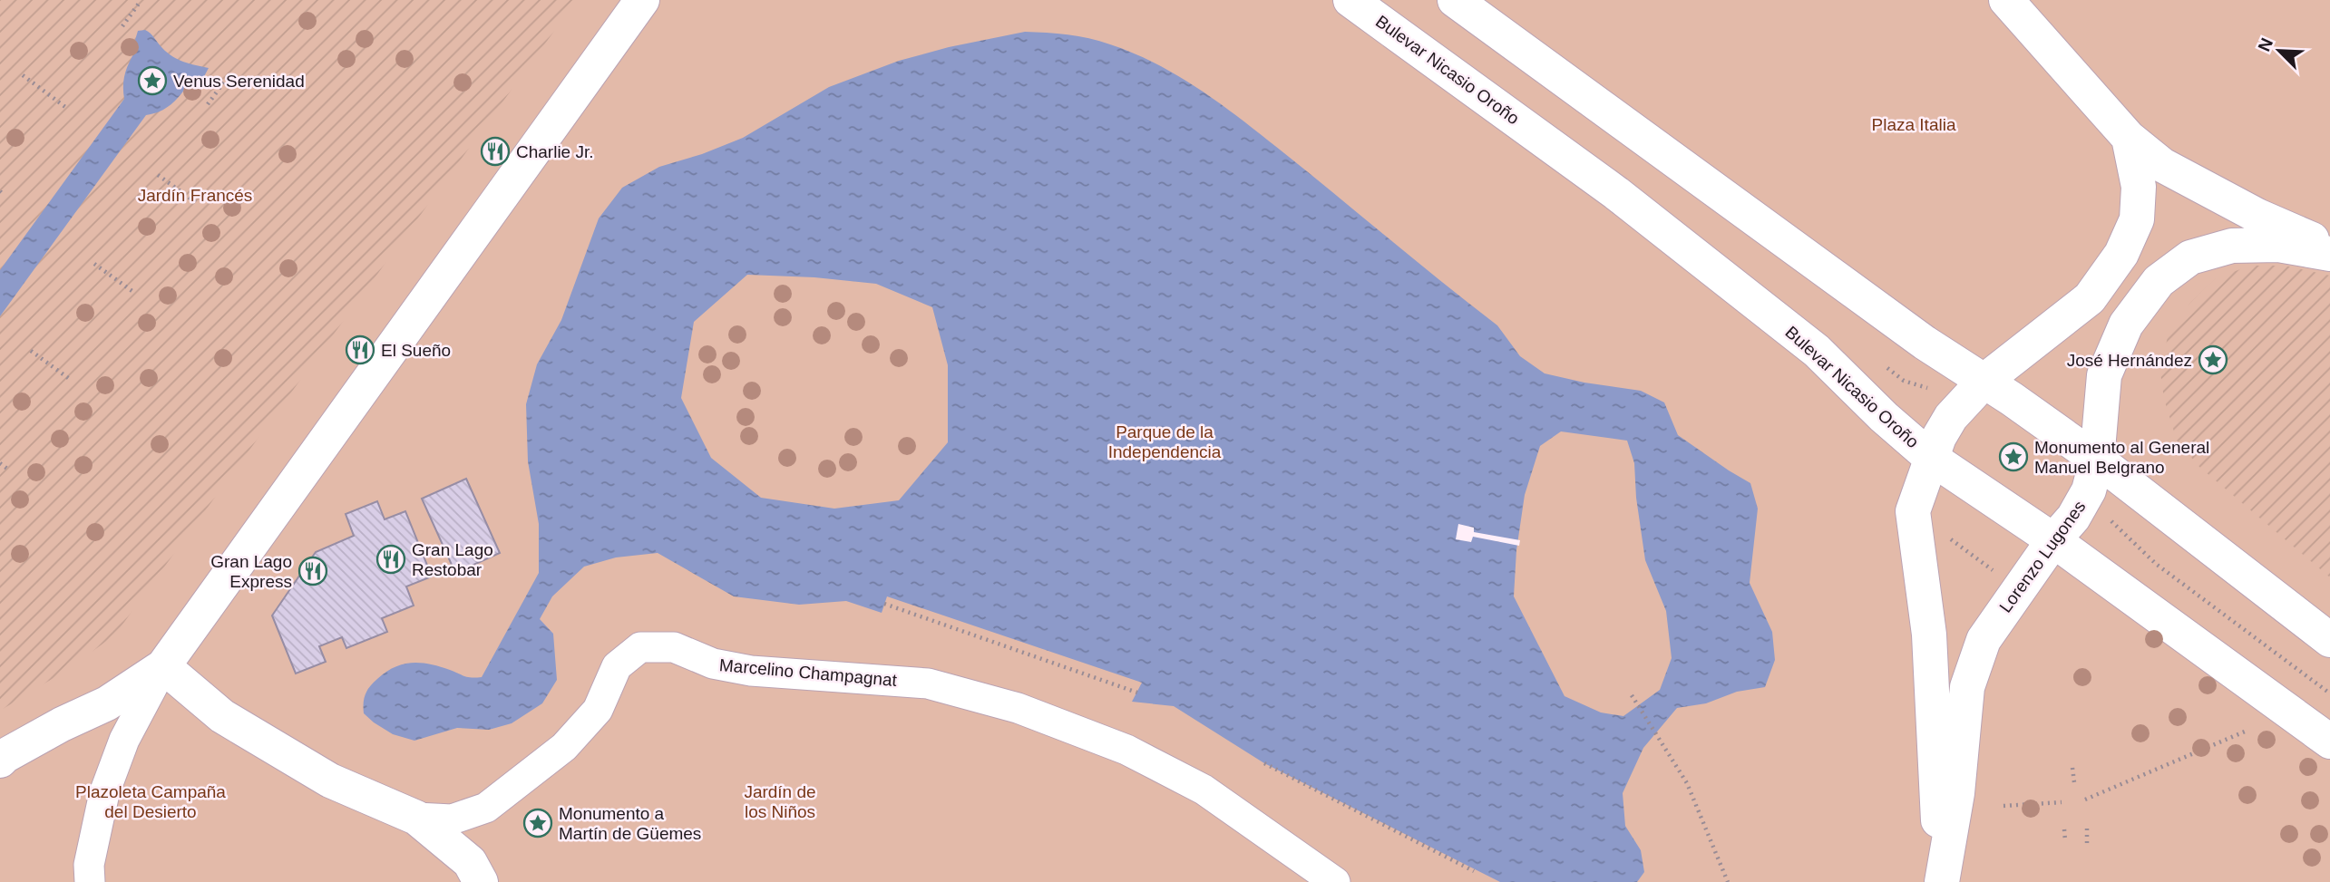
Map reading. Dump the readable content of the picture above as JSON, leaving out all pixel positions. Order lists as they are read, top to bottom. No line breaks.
{"streets":{"street":["Bulevar Nicasio Oroño","Lorenzo Lugones","Marcelino Champagnat"]},"crossings":[["Bulevar Nicasio Oroño","Lorenzo Lugones"]],"parks":["Plaza Italia","Jardín Francés","Parque de la Independencia","Plazoleta Campaña del Desierto","Jardín de los Niños"],"places":{"place":["Venus Serenidad","José Hernández","Monumento al General Manuel Belgrano","Monumento a Martín de Güemes"],"restaurant":["Charlie Jr.","El Sueño","Gran Lago Restobar","Gran Lago Express"]},"north":"top left"}
